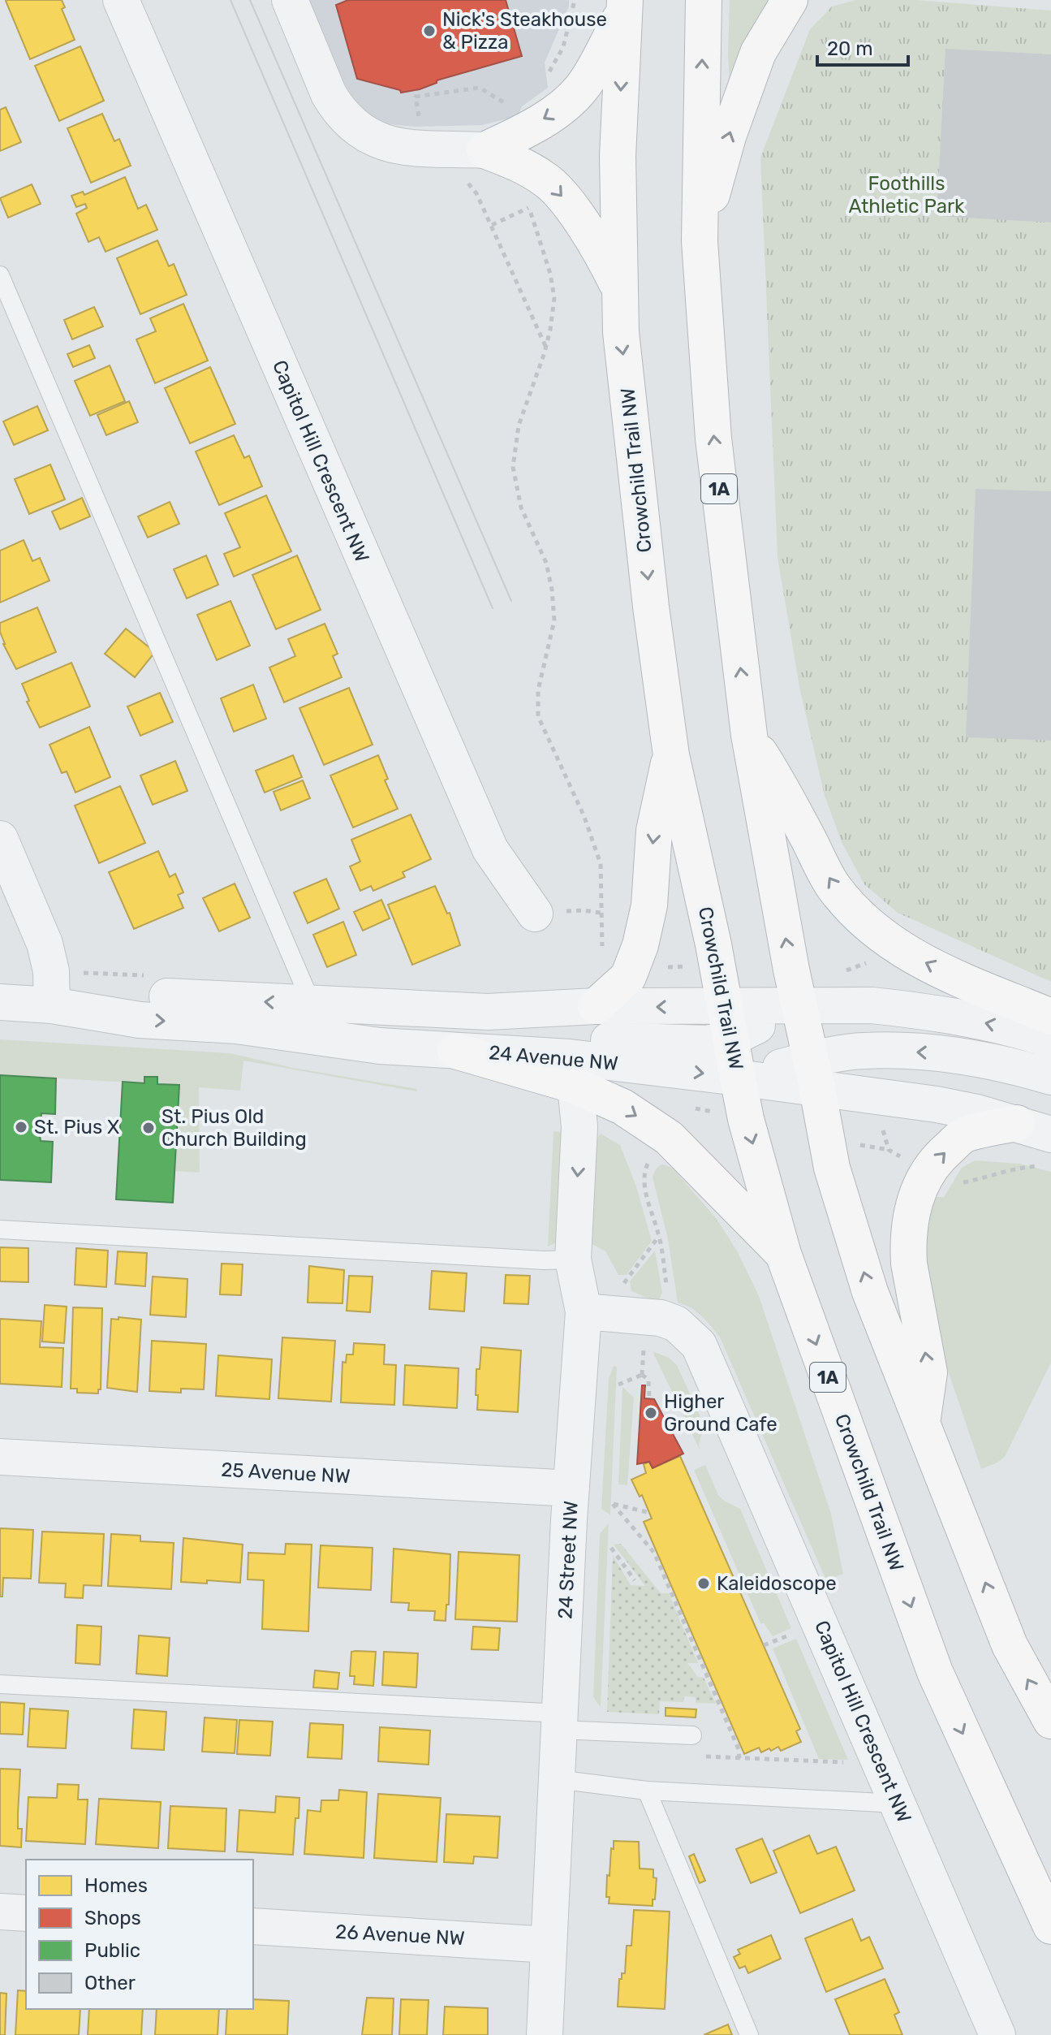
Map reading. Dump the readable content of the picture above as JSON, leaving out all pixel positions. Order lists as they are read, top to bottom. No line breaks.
{"streets":{"highway":["Crowchild Trail NW","1A"],"street":["Capitol Hill Crescent NW","24 Avenue NW","25 Avenue NW","24 Street NW","26 Avenue NW"]},"crossings":[["Crowchild Trail NW","24 Avenue NW"],["1A","24 Avenue NW"],["25 Avenue NW","24 Street NW"],["24 Street NW","26 Avenue NW"]],"parks":["Foothills Athletic Park"],"places":["Nick's Steakhouse & Pizza","St. Pius X","St. Pius Old Church Building","Higher Ground Cafe","Kaleidoscope"],"legend":["Homes","Shops","Public","Other"],"scale_bar":"20 m"}
